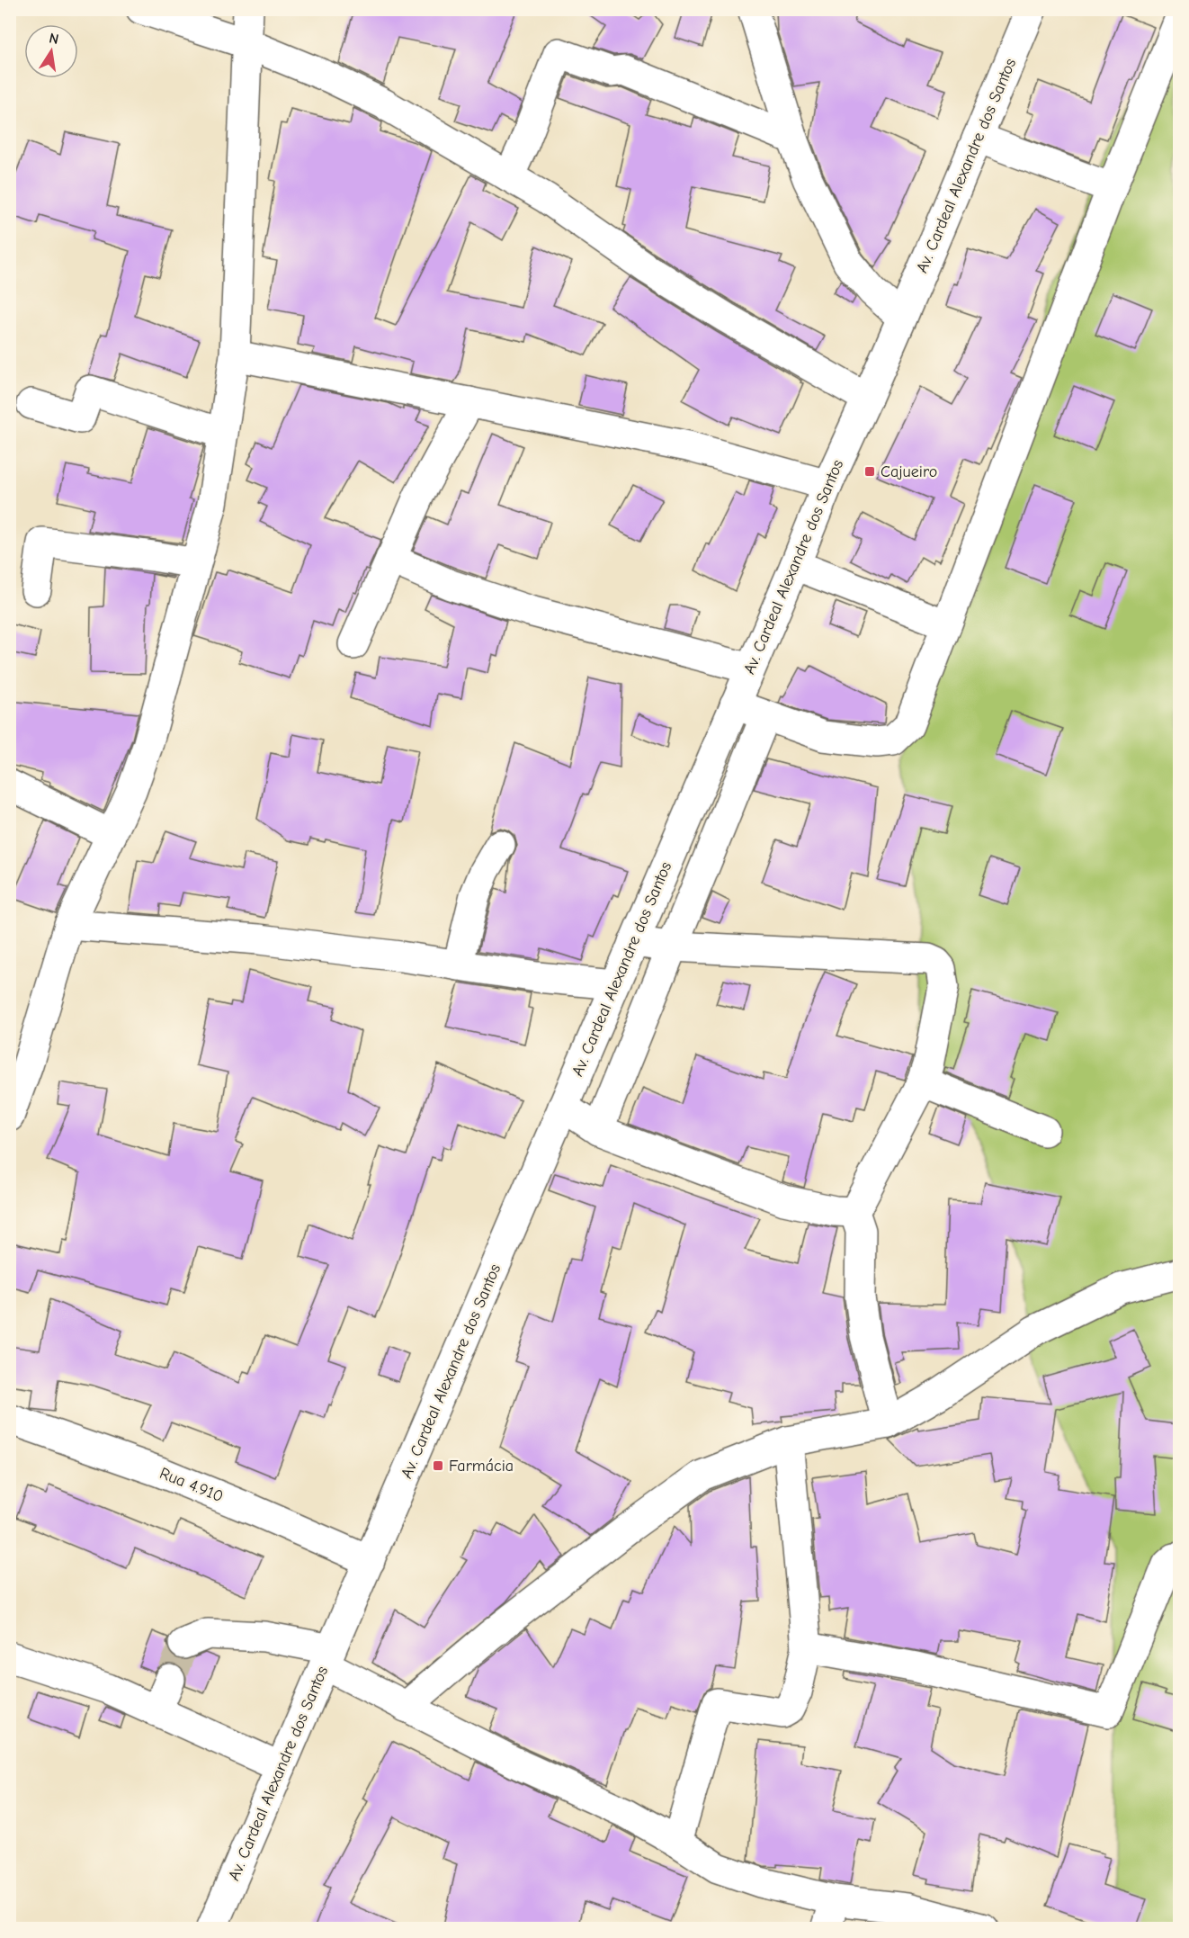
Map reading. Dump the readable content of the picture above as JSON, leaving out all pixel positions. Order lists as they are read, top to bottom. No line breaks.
{"streets":{"street":["Av. Cardeal Alexandre dos Santos","Rua 4.910"]},"crossings":[["Av. Cardeal Alexandre dos Santos","Rua 4.910"]],"places":{"transit":["Cajueiro","Farmácia"]},"north":"top"}
